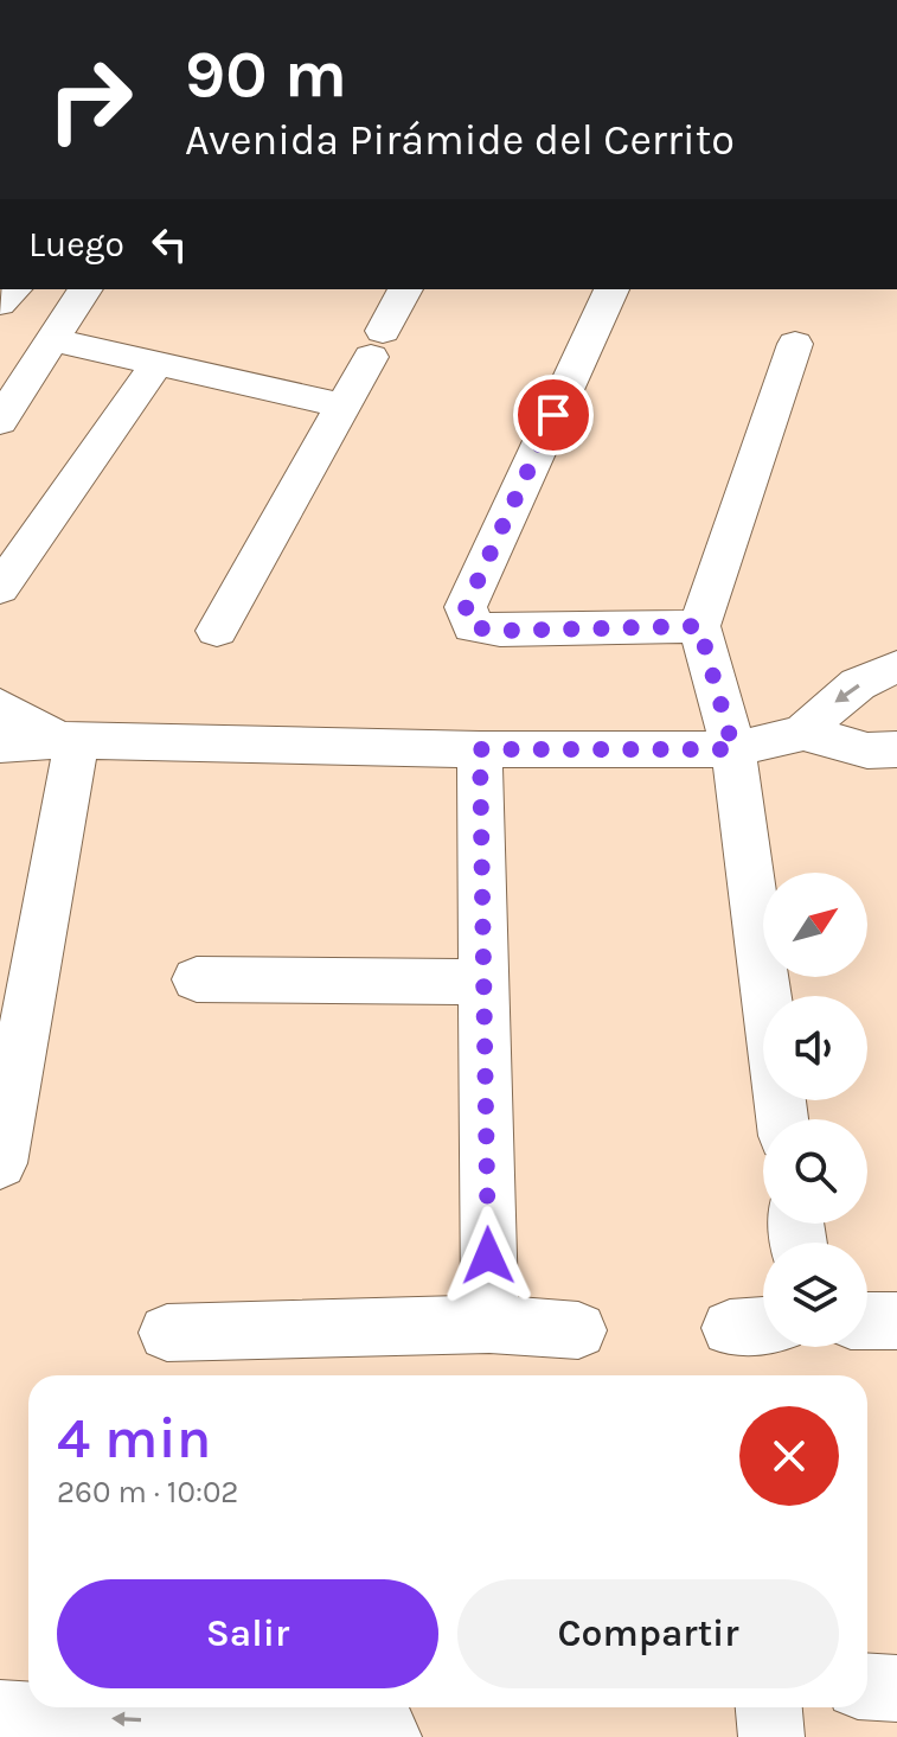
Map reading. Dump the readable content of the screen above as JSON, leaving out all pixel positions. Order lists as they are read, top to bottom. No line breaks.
{"north":"top right","page":{"turn":["90 m","Avenida Pirámide del Cerrito"],"then":"Luego","heading":["4 min","260 m · 10:02"],"buttons":["Salir","Compartir"]}}
